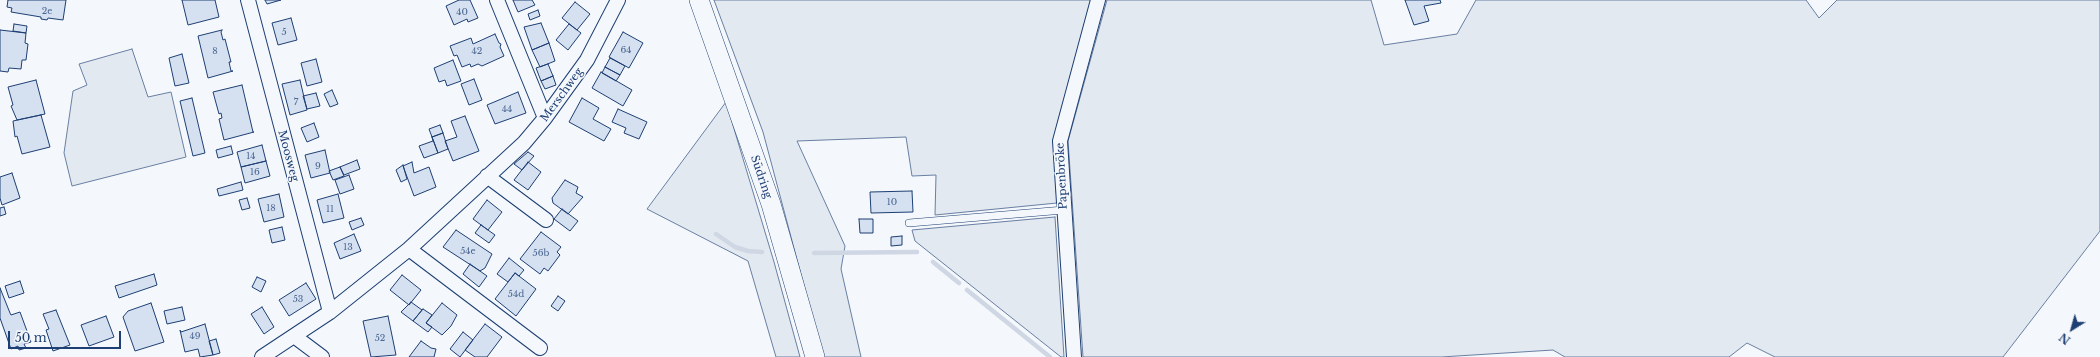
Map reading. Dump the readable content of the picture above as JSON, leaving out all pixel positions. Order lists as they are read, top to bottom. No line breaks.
{"streets":{"main road":["Südring"],"street":["Merschweg","Moosweg","Papenbröke"]},"crossings":[["Merschweg","Moosweg"]],"house_numbers":["2e","40","5","64","8","42","7","44","14","9","16","10","18","11","13","54e","56b","54d","53","49","52"],"scale_bar":"50 m","north":"bottom left"}
